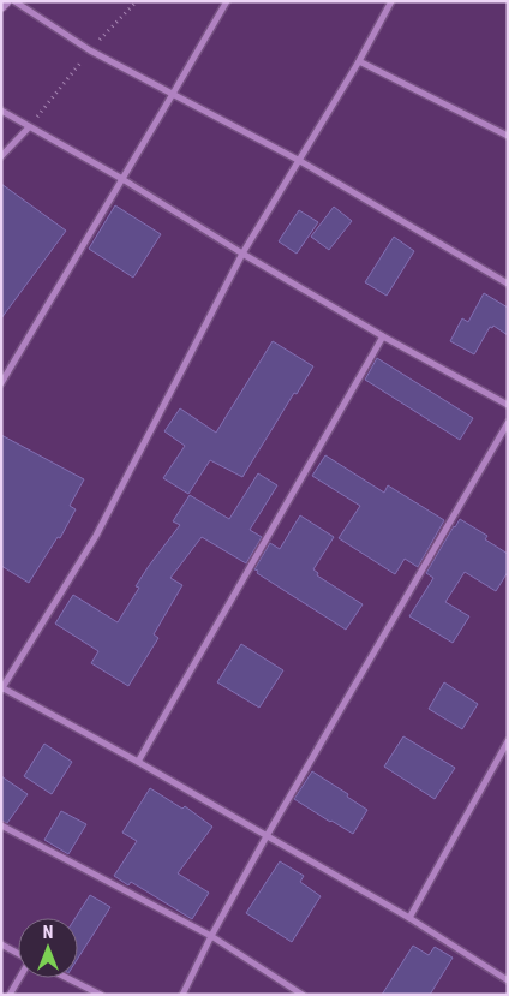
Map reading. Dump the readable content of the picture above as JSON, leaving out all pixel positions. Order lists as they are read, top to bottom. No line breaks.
{"north":"top"}
